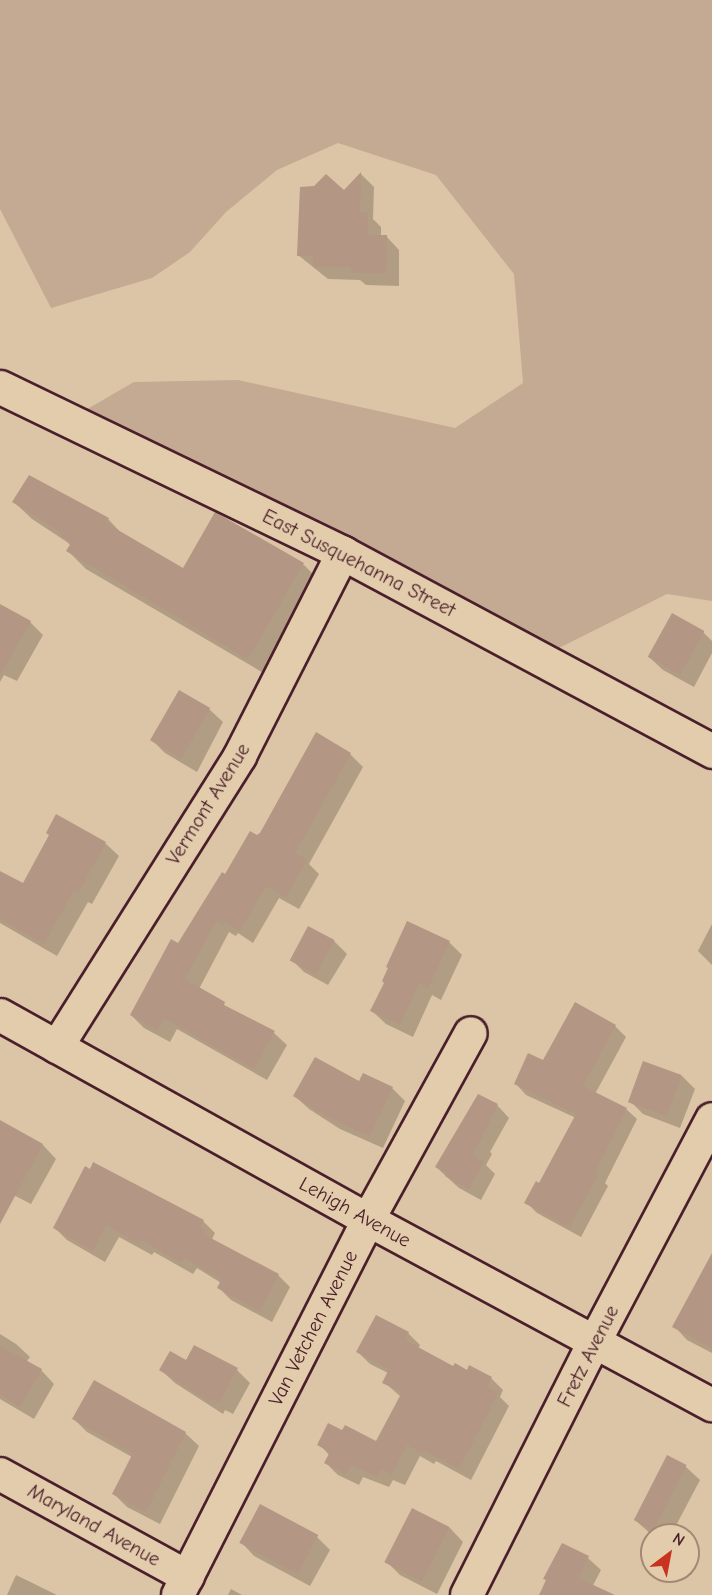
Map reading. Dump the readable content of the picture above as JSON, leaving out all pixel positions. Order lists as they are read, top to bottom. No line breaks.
{"streets":{"main road":["East Susquehanna Street"],"street":["Vermont Avenue","Lehigh Avenue","Van Vetchen Avenue","Fretz Avenue","Maryland Avenue"]},"crossings":[["East Susquehanna Street","Vermont Avenue"],["Vermont Avenue","Lehigh Avenue"],["Lehigh Avenue","Van Vetchen Avenue"],["Lehigh Avenue","Fretz Avenue"],["Van Vetchen Avenue","Maryland Avenue"]],"north":"top right"}
